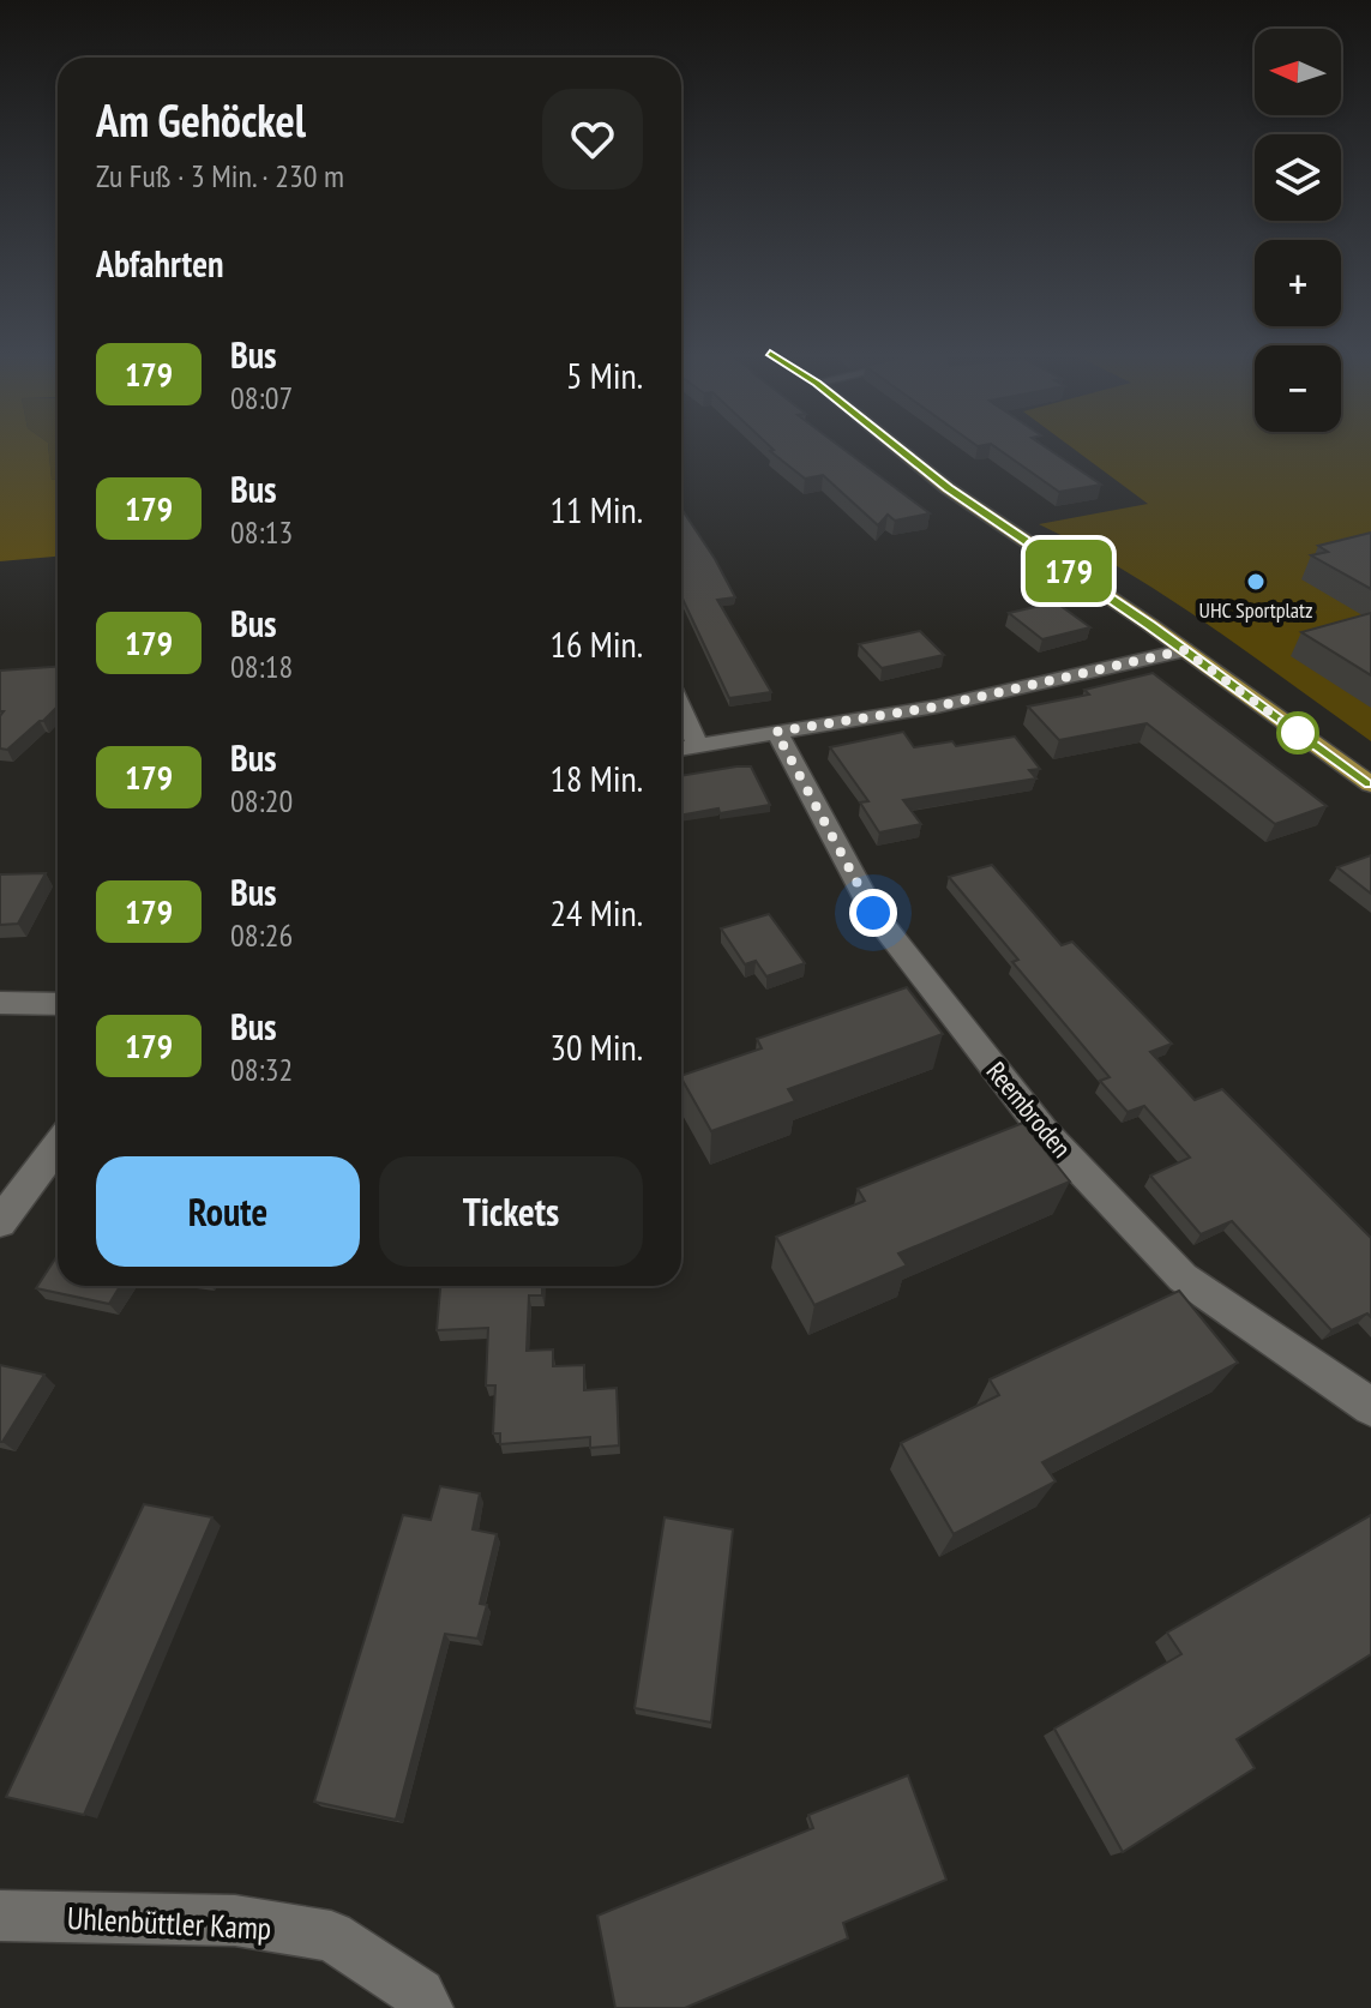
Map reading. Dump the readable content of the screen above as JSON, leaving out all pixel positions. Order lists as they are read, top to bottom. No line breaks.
{"streets":{"street":["Reembroden","Uhlenbüttler Kamp"]},"places":["UHC Sportplatz"],"lines":["bus line 179"],"north":"left","page":{"on_map":"179","map_buttons":["+","−"],"heading":[["Am Gehöckel","Zu Fuß · 3 Min. · 230 m"],"Abfahrten"],"list":[{"mark":"179","name":"Bus","note":"08:07","value":"5 Min."},{"mark":"179","name":"Bus","note":"08:13","value":"11 Min."},{"mark":"179","name":"Bus","note":"08:18","value":"16 Min."},{"mark":"179","name":"Bus","note":"08:20","value":"18 Min."},{"mark":"179","name":"Bus","note":"08:26","value":"24 Min."},{"mark":"179","name":"Bus","note":"08:32","value":"30 Min."}],"buttons":["Route","Tickets"]}}
